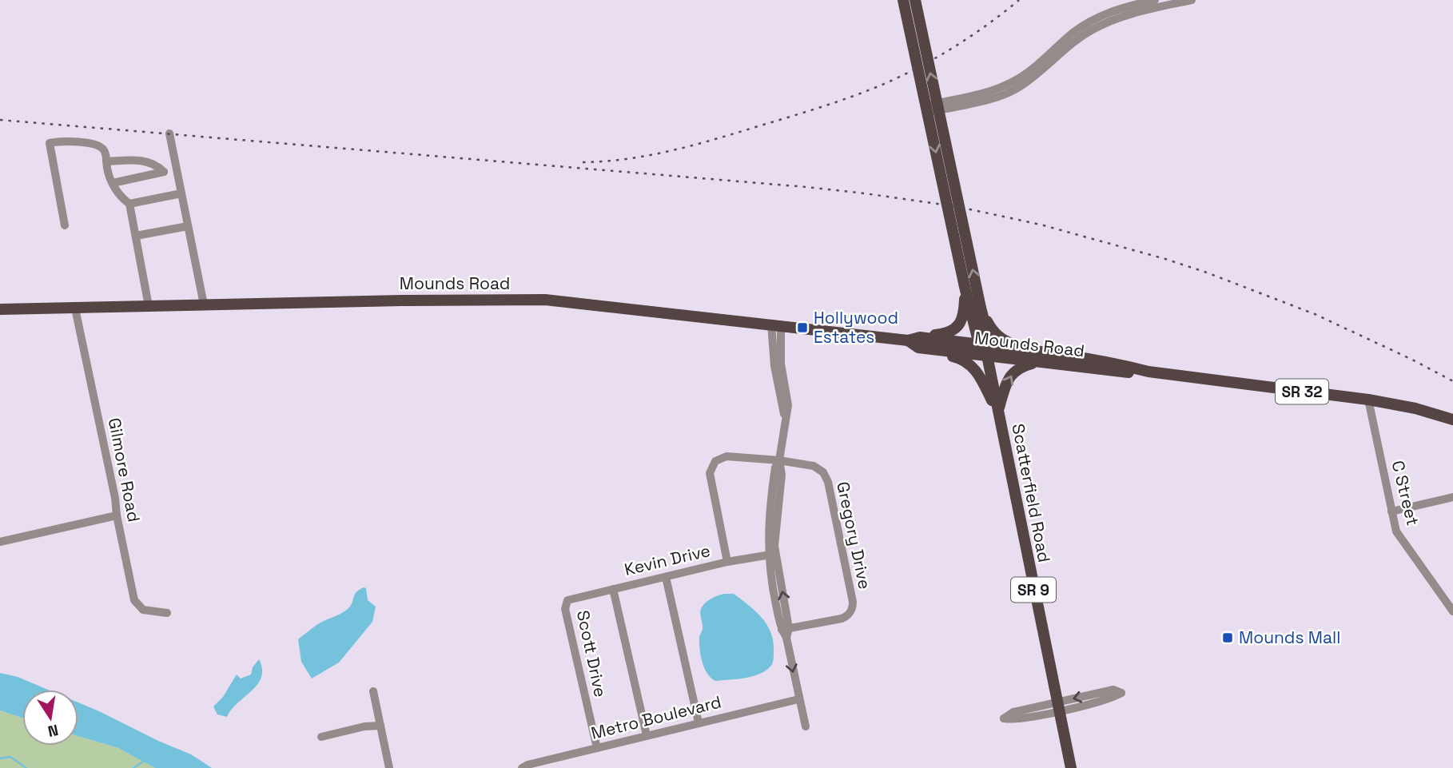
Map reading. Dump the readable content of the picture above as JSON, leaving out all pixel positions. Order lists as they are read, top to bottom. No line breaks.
{"streets":{"main road":["Mounds Road","SR 32","Scatterfield Road","SR 9"],"street":["Gilmore Road","C Street","Gregory Drive","Kevin Drive","Scott Drive","Metro Boulevard"]},"crossings":[["Mounds Road","Gilmore Road"],["Mounds Road","Scatterfield Road"],["Mounds Road","C Street"],["Kevin Drive","Scott Drive"],["Scott Drive","Metro Boulevard"]],"places":{"transit":["Hollywood Estates","Mounds Mall"]},"north":"bottom"}
